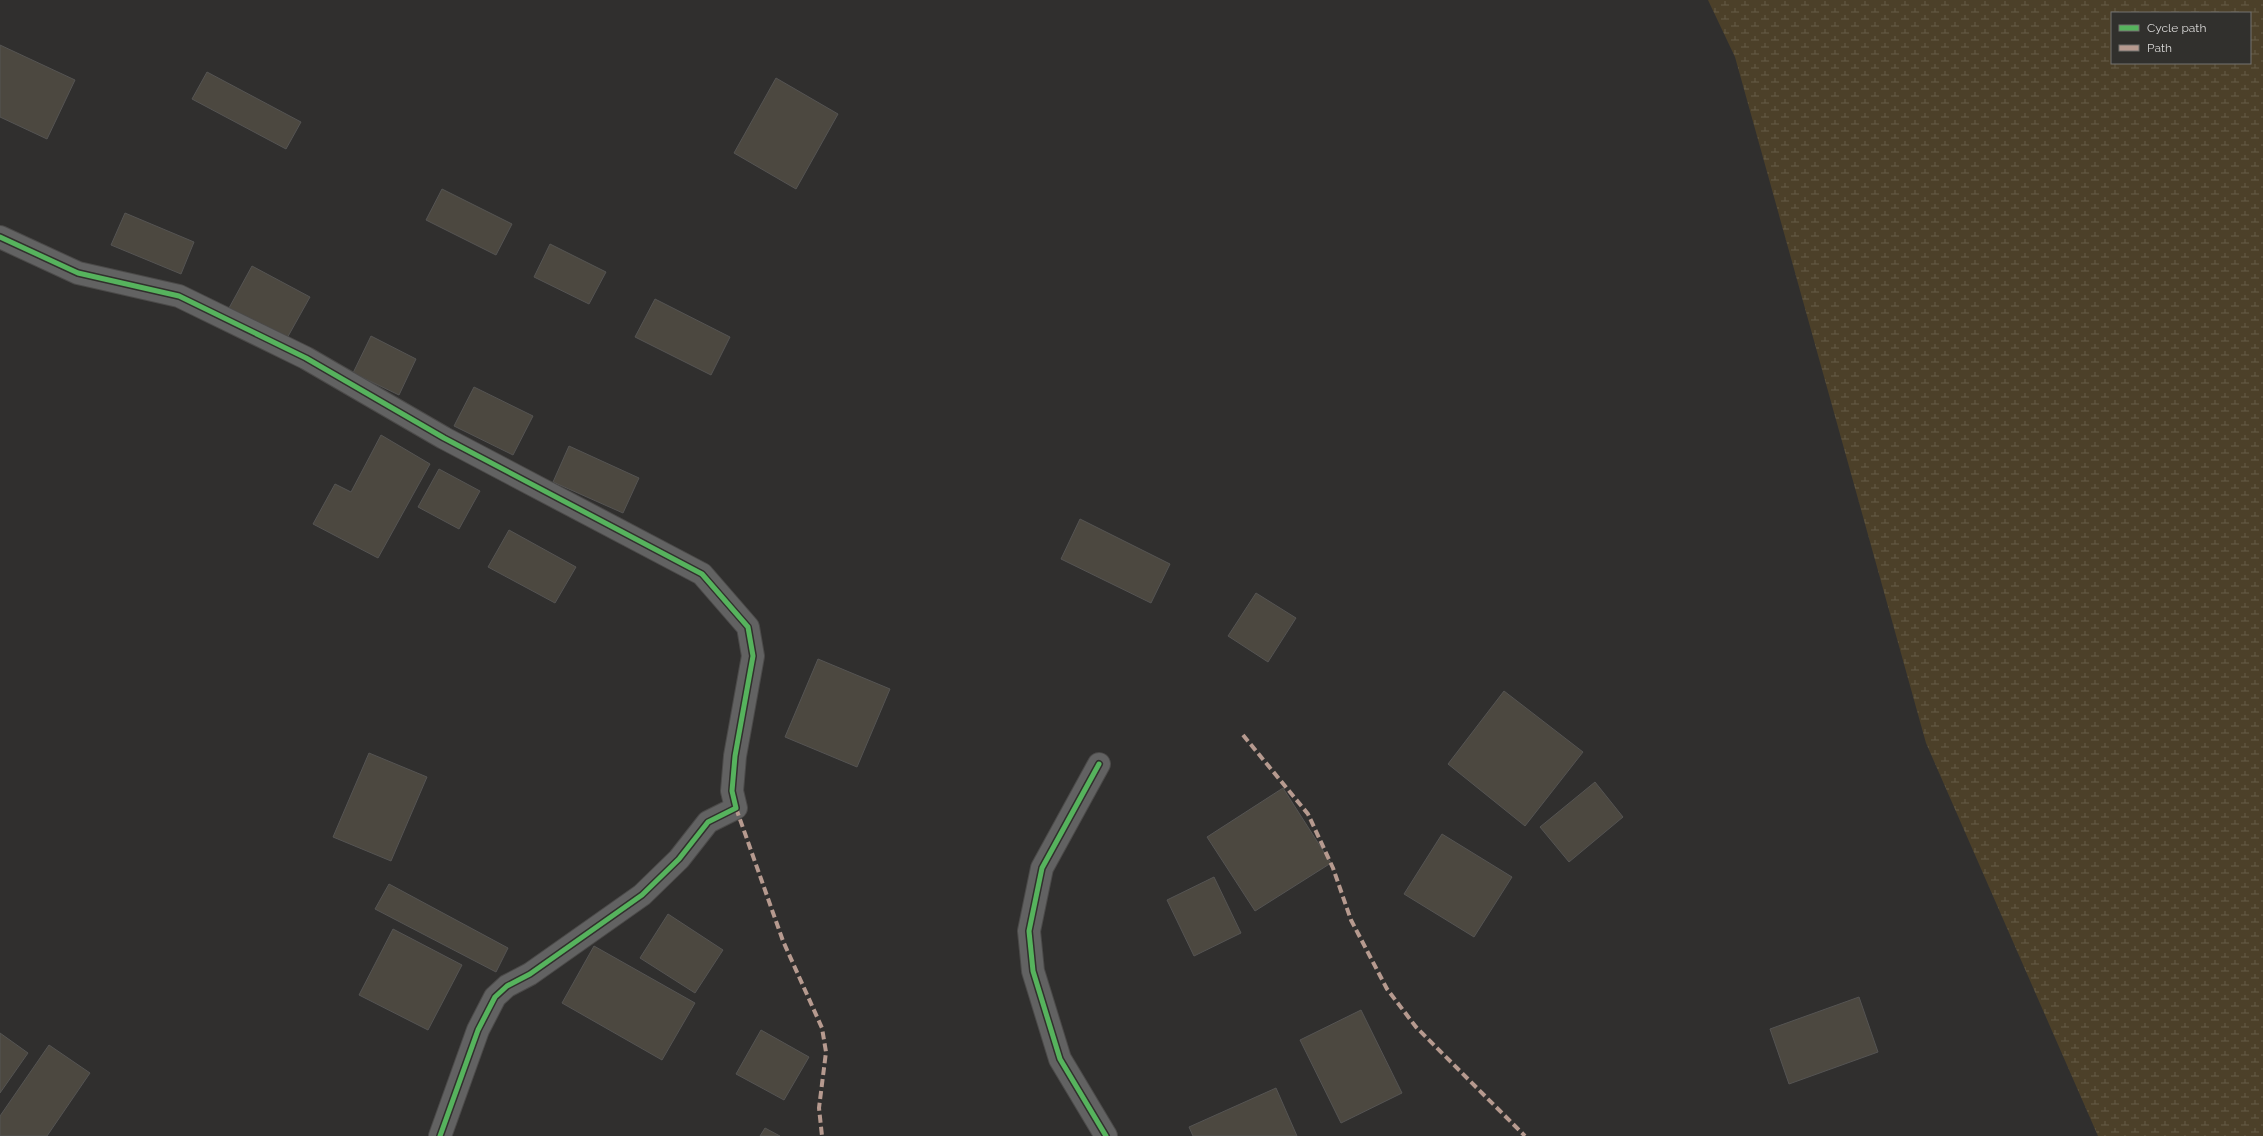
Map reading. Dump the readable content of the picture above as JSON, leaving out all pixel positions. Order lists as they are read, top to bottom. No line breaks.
{"legend":["Cycle path","Path"]}
